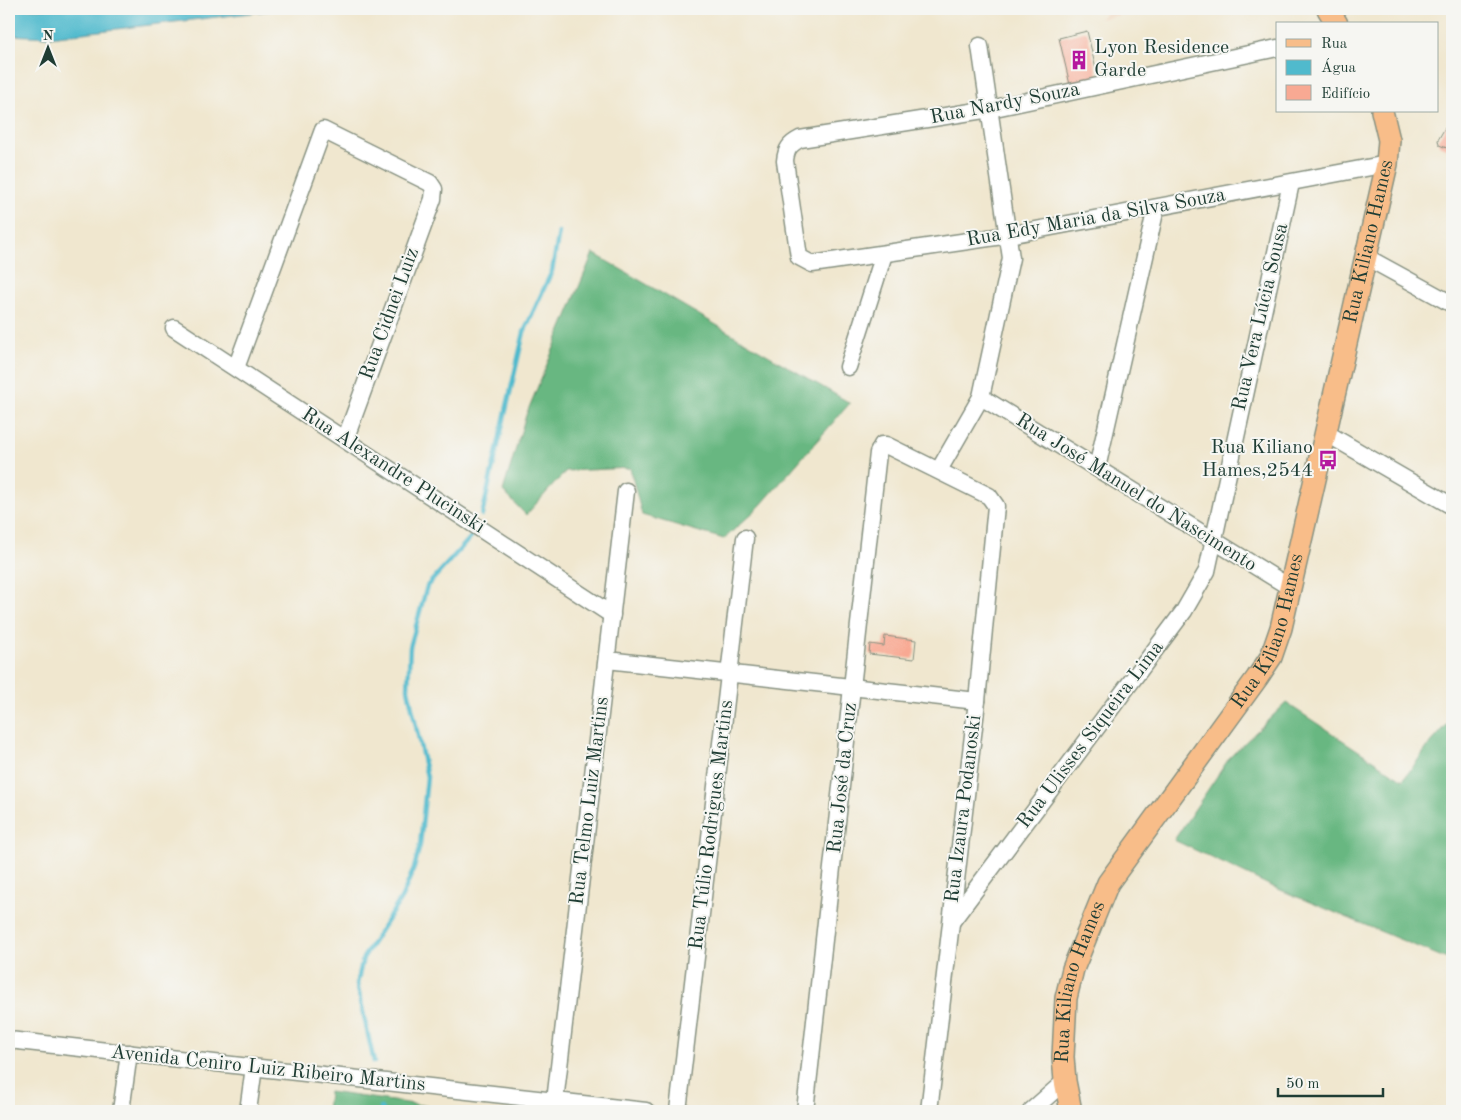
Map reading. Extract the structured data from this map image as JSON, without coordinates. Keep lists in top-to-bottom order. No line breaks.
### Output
{"streets":{"main road":["Rua Kiliano Hames"],"street":["Rua Nardy Souza","Rua Edy Maria da Silva Souza","Rua Cidnei Luiz","Rua Vera Lúcia Sousa","Rua Alexandre Plucinski","Rua José Manuel do Nascimento","Rua Ulisses Siqueira Lima","Rua José da Cruz","Rua Telmo Luiz Martins","Rua Izaura Podanoski","Rua Túlio Rodrigues Martins","Avenida Ceniro Luiz Ribeiro Martins"]},"crossings":[["Rua Nardy Souza","Rua Edy Maria da Silva Souza"],["Rua Edy Maria da Silva Souza","Rua Kiliano Hames"],["Rua Edy Maria da Silva Souza","Rua Vera Lúcia Sousa"],["Rua Kiliano Hames","Rua José Manuel do Nascimento"],["Rua Cidnei Luiz","Rua Alexandre Plucinski"],["Rua Vera Lúcia Sousa","Rua José Manuel do Nascimento"],["Rua Vera Lúcia Sousa","Rua Ulisses Siqueira Lima"],["Rua Alexandre Plucinski","Rua Telmo Luiz Martins"],["Rua José Manuel do Nascimento","Rua Ulisses Siqueira Lima"],["Rua Ulisses Siqueira Lima","Rua Izaura Podanoski"],["Rua José da Cruz","Rua Izaura Podanoski"],["Rua Telmo Luiz Martins","Avenida Ceniro Luiz Ribeiro Martins"]],"places":{"building":["Lyon Residence Garde"],"bus stop":["Rua Kiliano Hames,2544"]},"legend":["Rua","Água","Edifício"],"scale_bar":"50 m","north":"top"}
